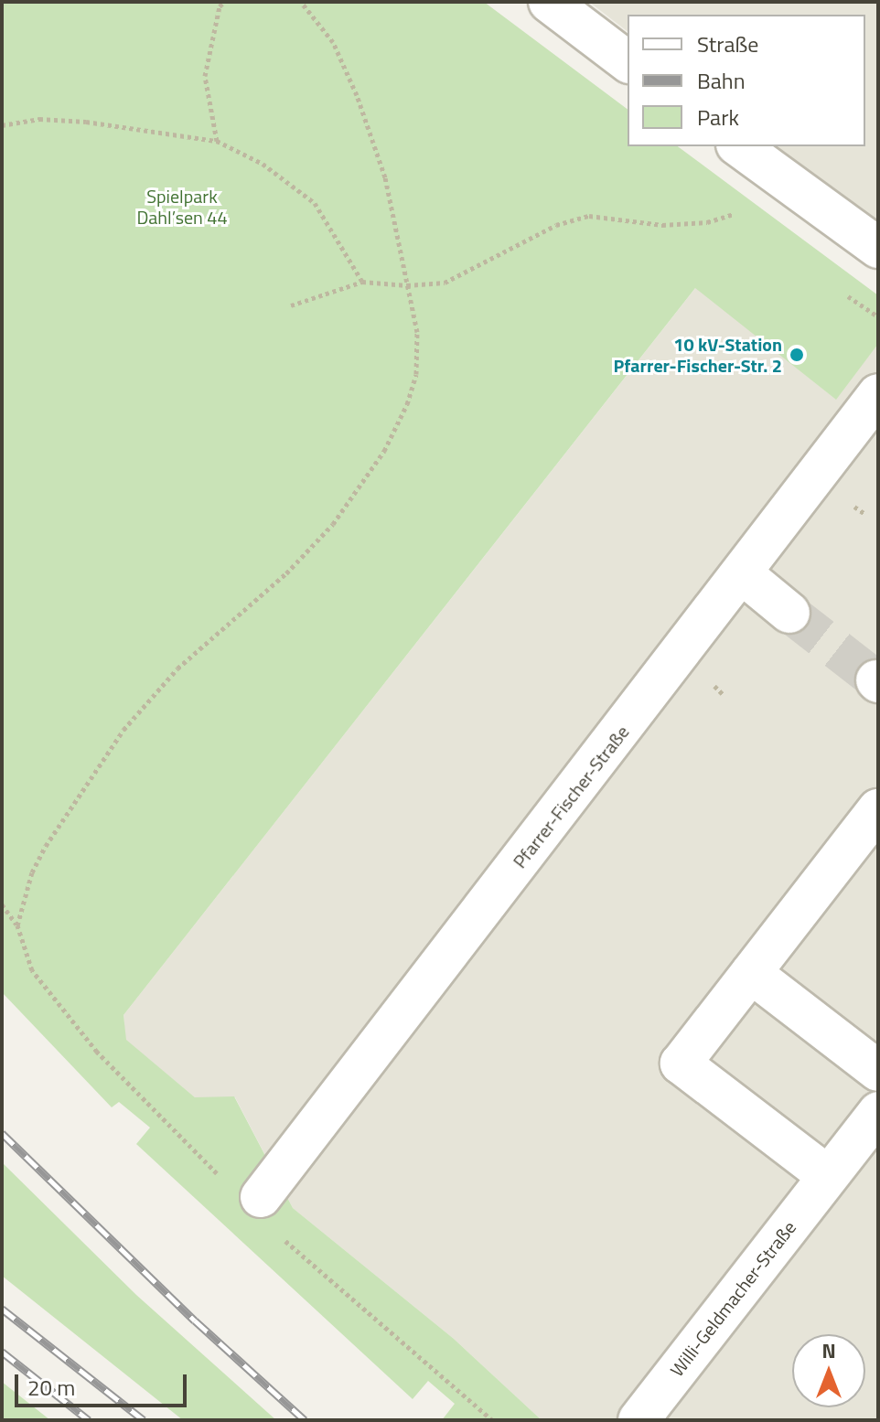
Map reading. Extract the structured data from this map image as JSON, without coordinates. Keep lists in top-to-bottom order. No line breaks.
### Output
{"streets":{"street":["Pfarrer-Fischer-Straße","Willi-Geldmacher-Straße"]},"parks":["Spielpark Dahl’sen 44"],"places":["10 kV-Station Pfarrer-Fischer-Str. 2"],"legend":["Straße","Bahn","Park"],"scale_bar":"20 m","north":"top"}
